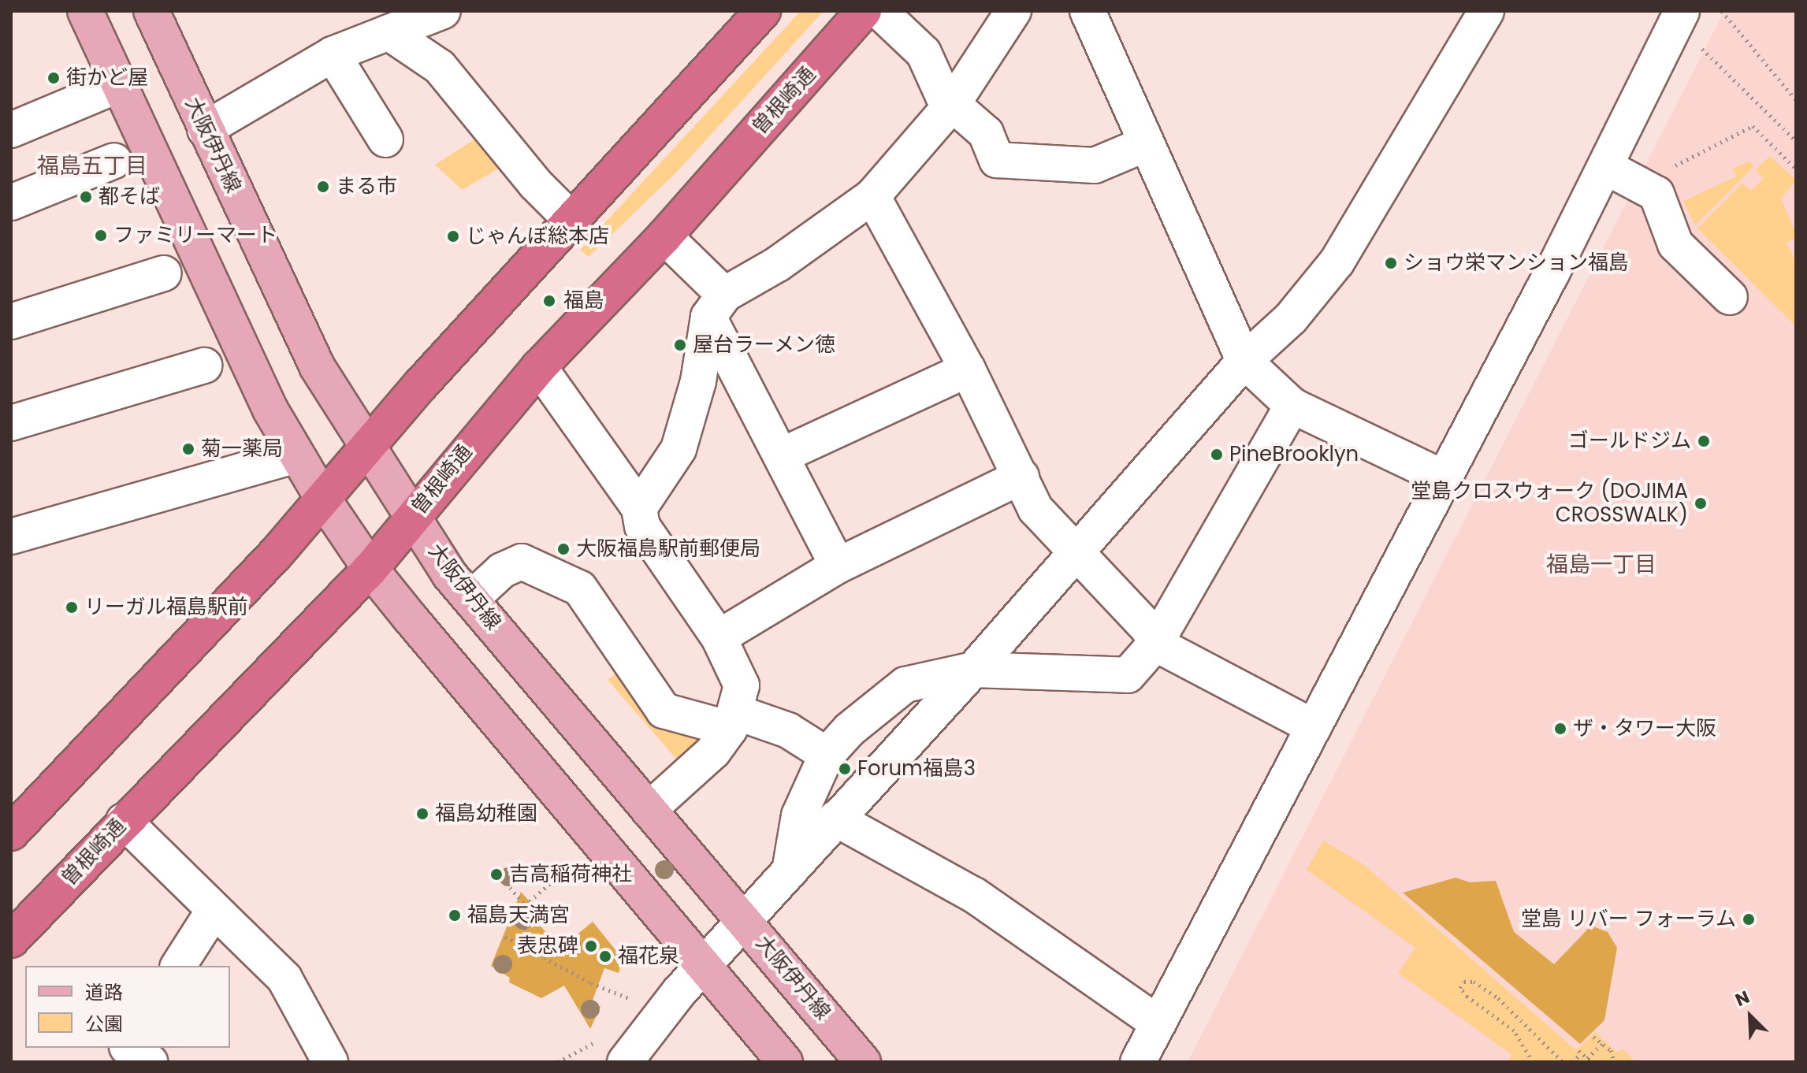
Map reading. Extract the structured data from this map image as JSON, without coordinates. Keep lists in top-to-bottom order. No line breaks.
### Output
{"streets":{"highway":["曽根崎通"],"main road":["大阪伊丹線"]},"crossings":[["曽根崎通","大阪伊丹線"]],"districts":["福島五丁目","福島一丁目"],"places":["街かど屋","まる市","都そば","ファミリーマート","じゃんぼ総本店","ショウ栄マンション福島","福島","屋台ラーメン徳","ゴールドジム","菊一薬局","PineBrooklyn","堂島クロスウォーク (DOJIMA CROSSWALK)","大阪福島駅前郵便局","リーガル福島駅前","ザ・タワー大阪","Forum福島3","福島幼稚園","吉高稲荷神社","福島天満宮","堂島 リバー フォーラム","表忠碑","福花泉"],"legend":["道路","公園"],"north":"top left"}
